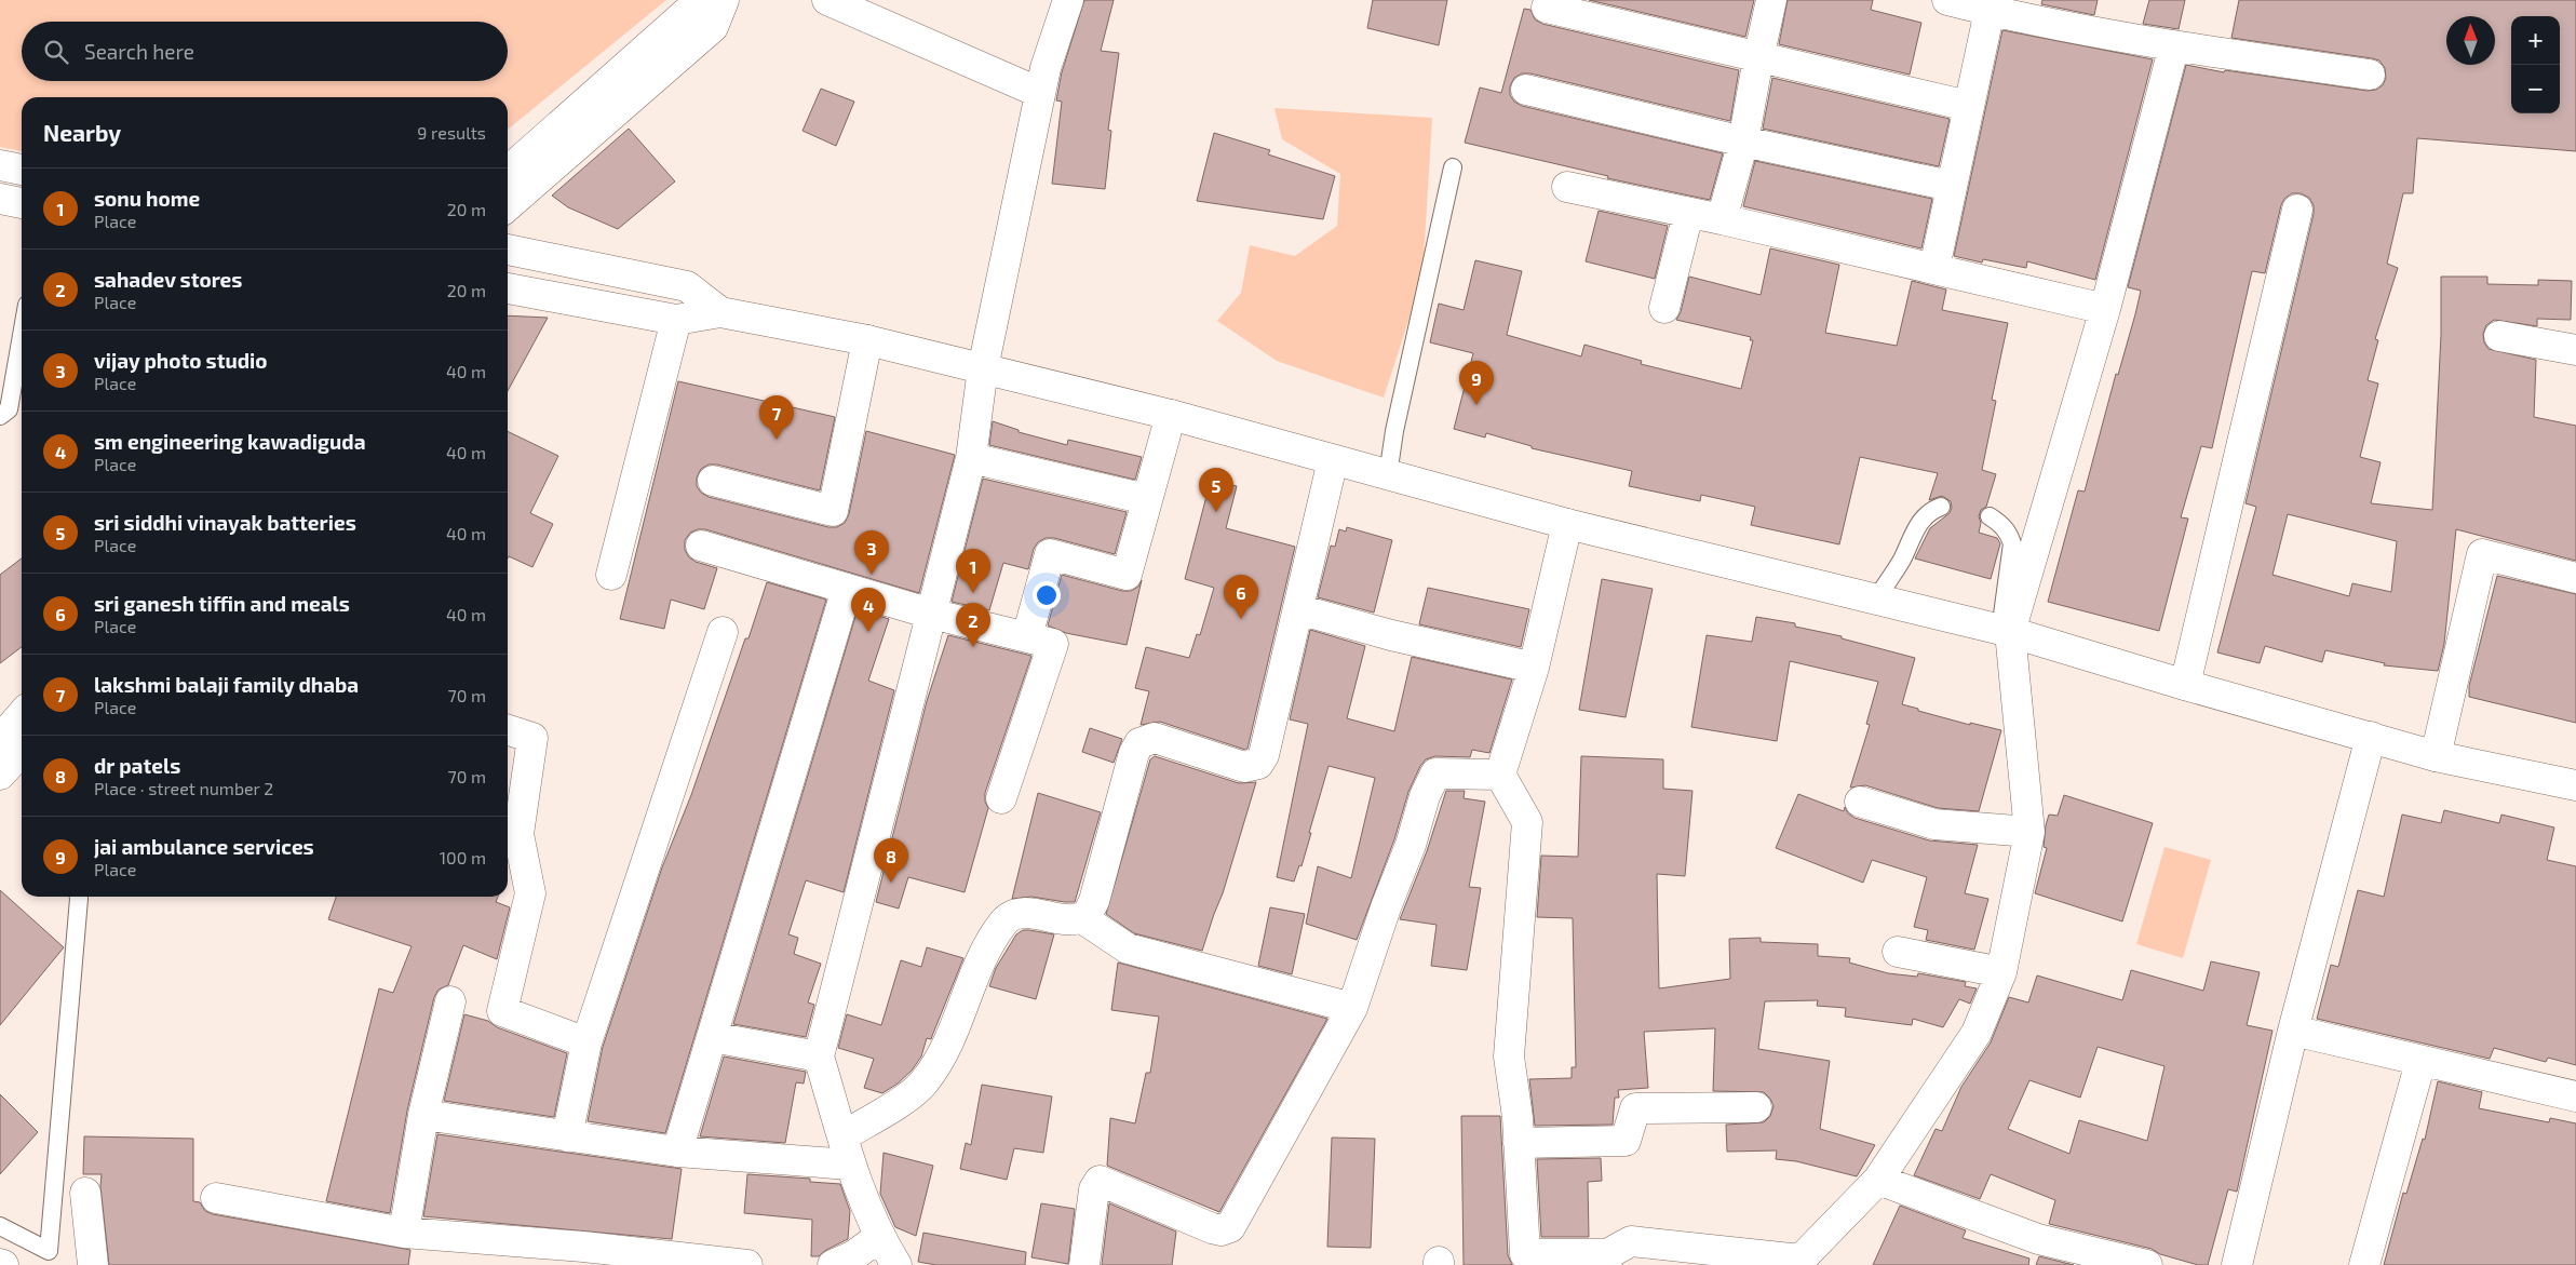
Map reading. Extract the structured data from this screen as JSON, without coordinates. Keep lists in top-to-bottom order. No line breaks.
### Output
{"north":"top","page":{"map_buttons":["+","−"],"search":"Search here","heading":["Nearby","9 results"],"list":[{"mark":"1","name":"sonu home","note":"Place","value":"20 m"},{"mark":"2","name":"sahadev stores","note":"Place","value":"20 m"},{"mark":"3","name":"vijay photo studio","note":"Place","value":"40 m"},{"mark":"4","name":"sm engineering kawadiguda","note":"Place","value":"40 m"},{"mark":"5","name":"sri siddhi vinayak batteries","note":"Place","value":"40 m"},{"mark":"6","name":"sri ganesh tiffin and meals","note":"Place","value":"40 m"},{"mark":"7","name":"lakshmi balaji family dhaba","note":"Place","value":"70 m"},{"mark":"8","name":"dr patels","note":"Place · street number 2","value":"70 m"},{"mark":"9","name":"jai ambulance services","note":"Place","value":"100 m"}],"pins":["9","7","5","3","1","6","4","2","8"]}}
